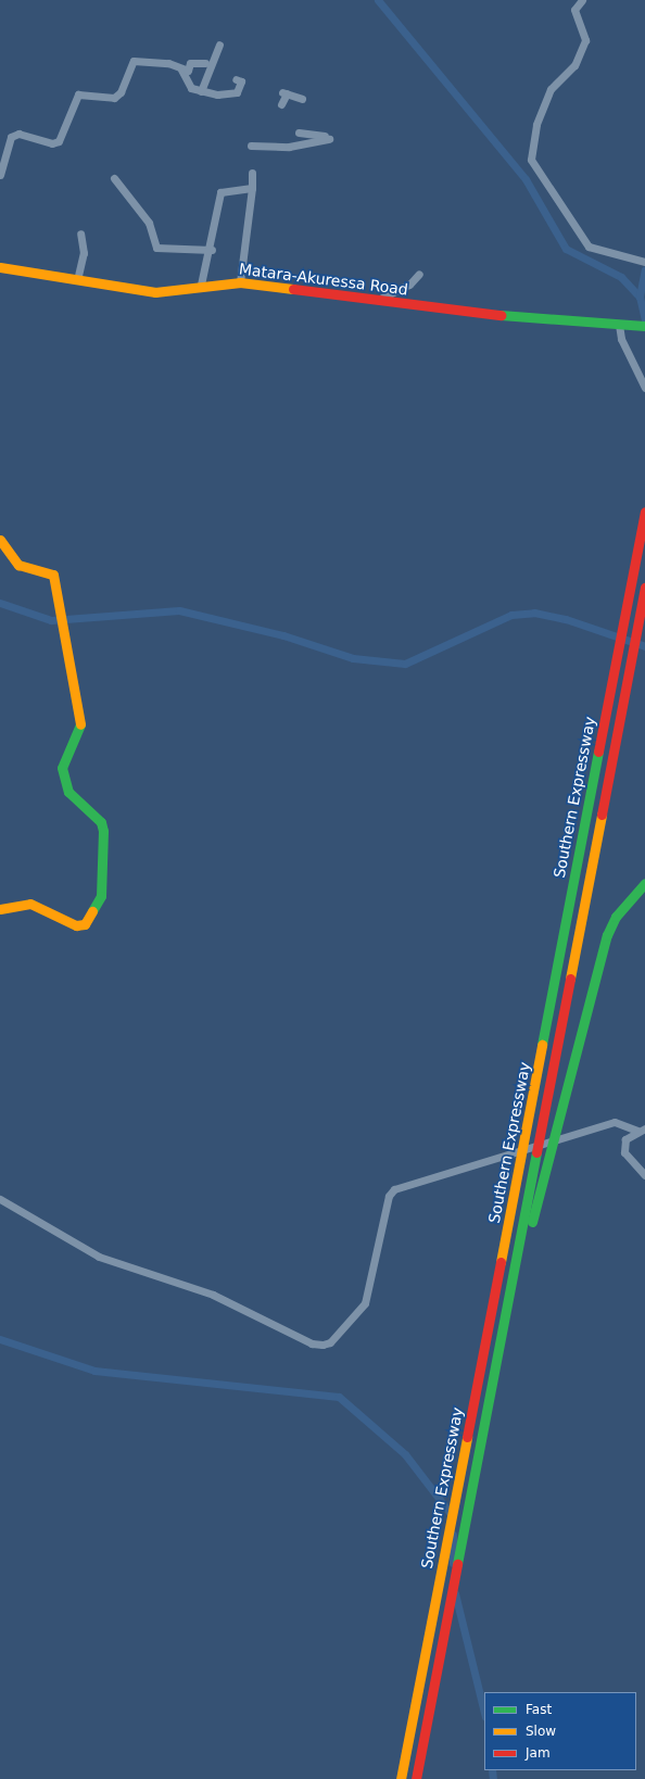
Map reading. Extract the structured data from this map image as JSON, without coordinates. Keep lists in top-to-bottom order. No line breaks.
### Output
{"streets":{"main road":["Matara-Akuressa Road","Southern Expressway"]},"legend":["Fast","Slow","Jam"]}
